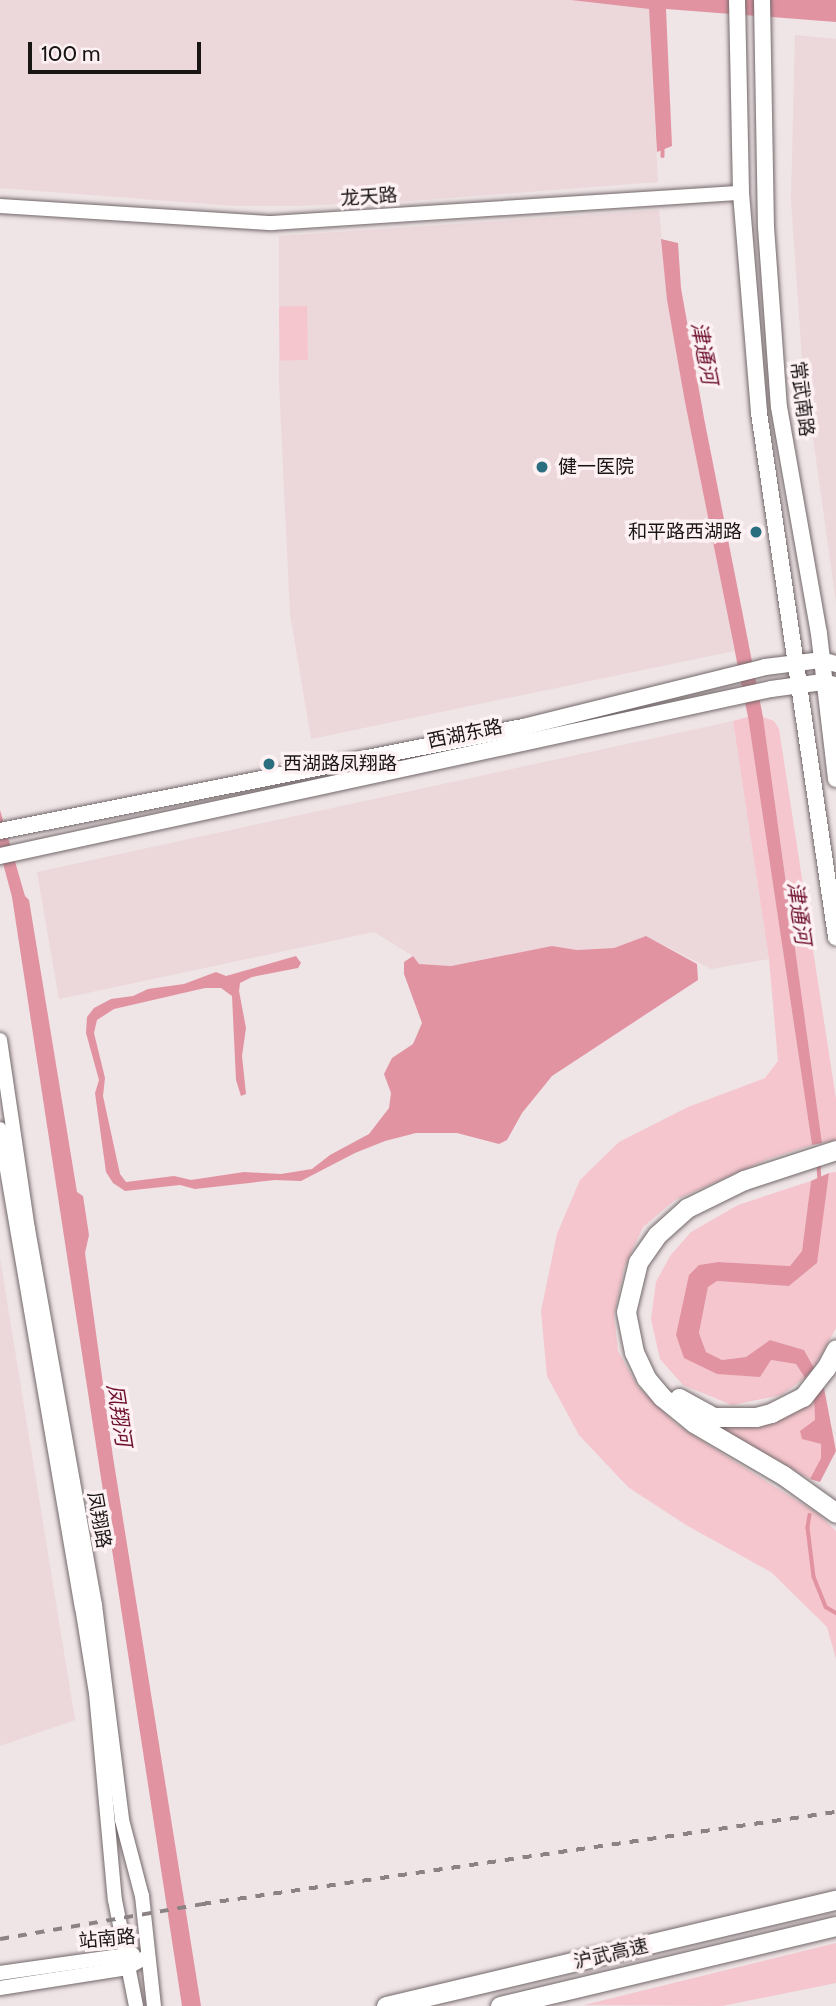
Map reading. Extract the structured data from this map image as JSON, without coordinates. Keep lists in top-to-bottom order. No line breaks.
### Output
{"streets":{"highway":["沪武高速"],"main road":["常武南路","西湖东路"],"street":["龙天路","凤翔路","站南路"]},"crossings":[["常武南路","西湖东路"],["凤翔路","站南路"]],"water":["津通河","凤翔河"],"places":["健一医院","和平路西湖路","西湖路凤翔路"],"scale_bar":"100 m"}
